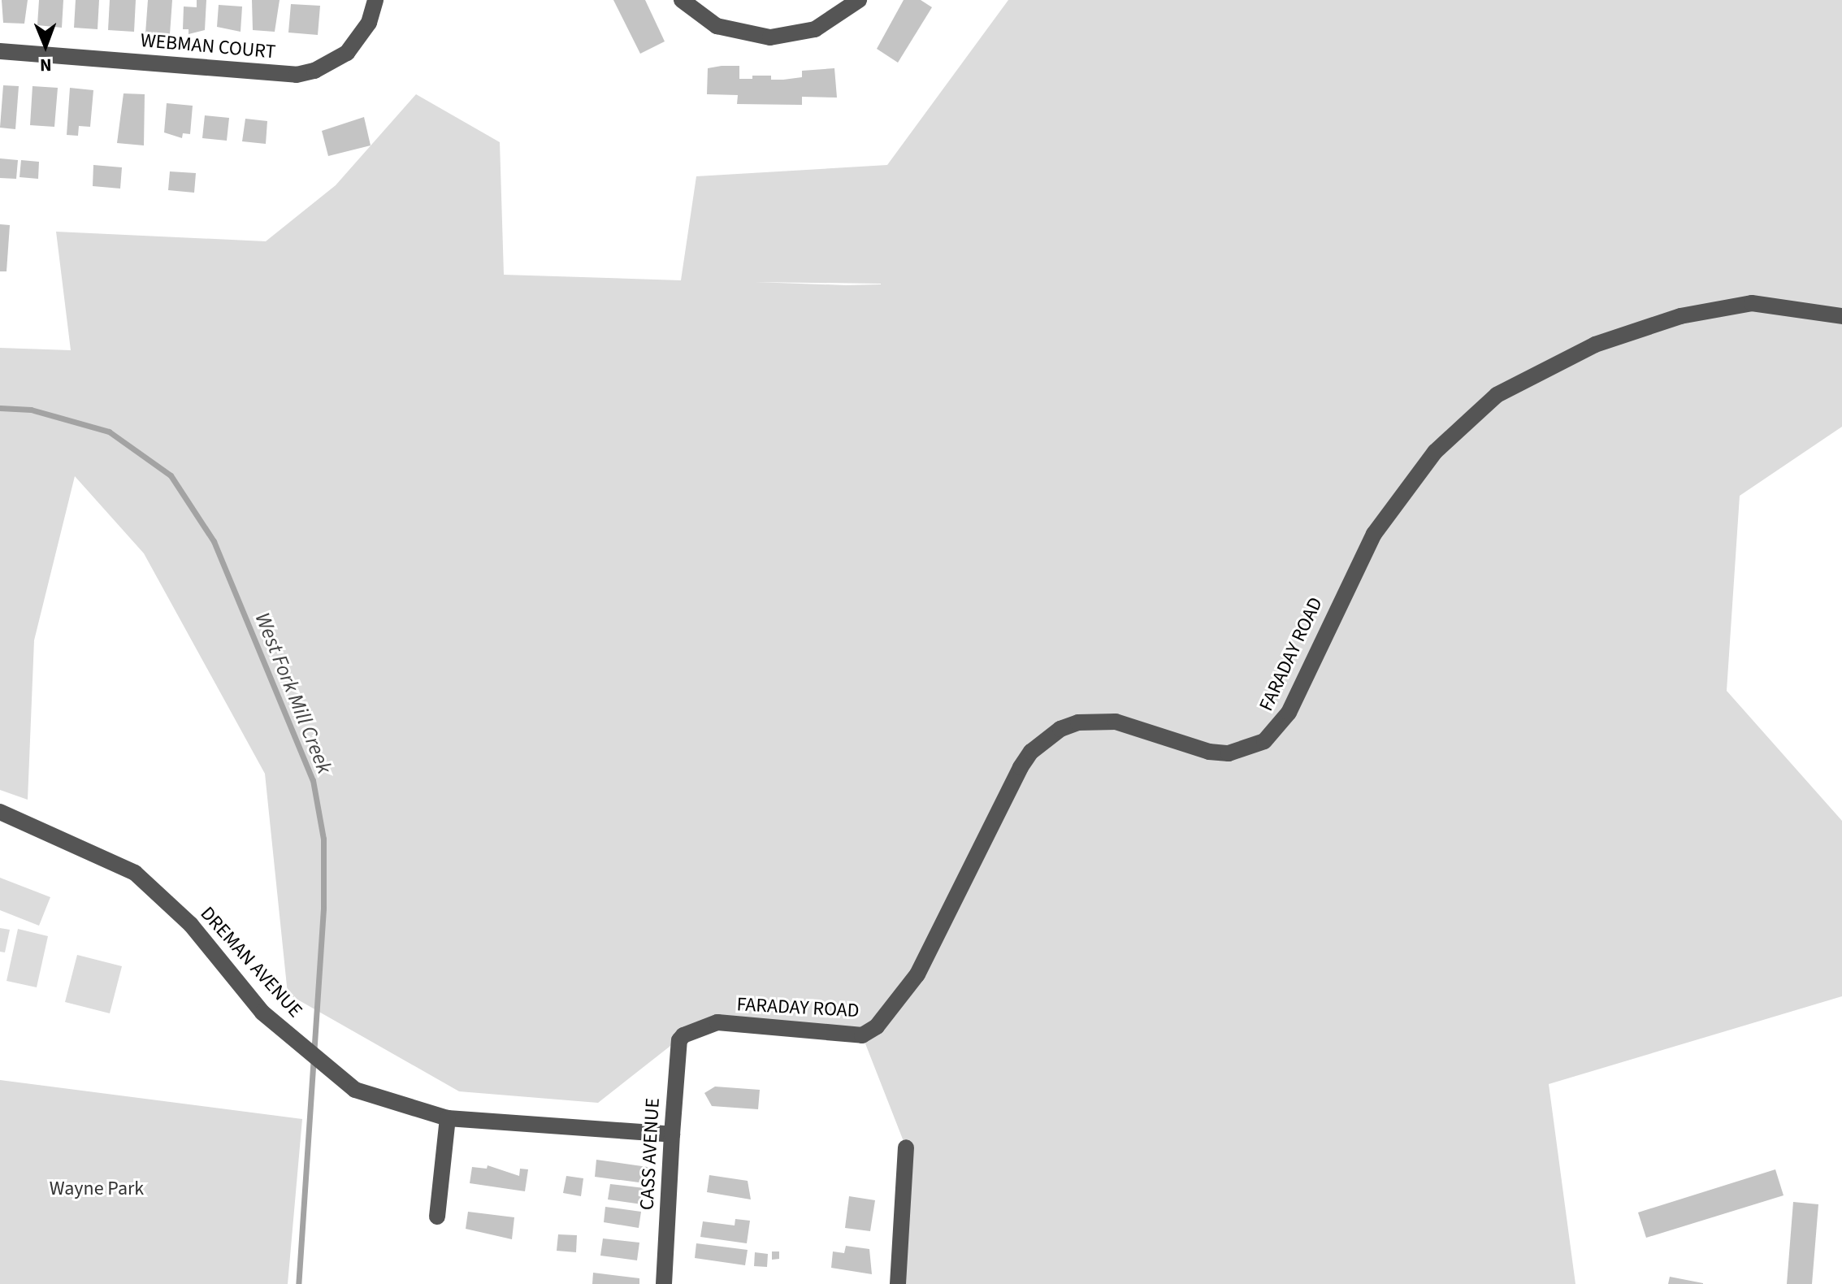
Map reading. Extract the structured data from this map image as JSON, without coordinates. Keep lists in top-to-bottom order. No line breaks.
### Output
{"streets":{"street":["WEBMAN COURT","FARADAY ROAD","DREMAN AVENUE","CASS AVENUE"]},"crossings":[["FARADAY ROAD","CASS AVENUE"],["DREMAN AVENUE","CASS AVENUE"]],"water":["West Fork Mill Creek"],"parks":["Wayne Park"],"north":"bottom"}
